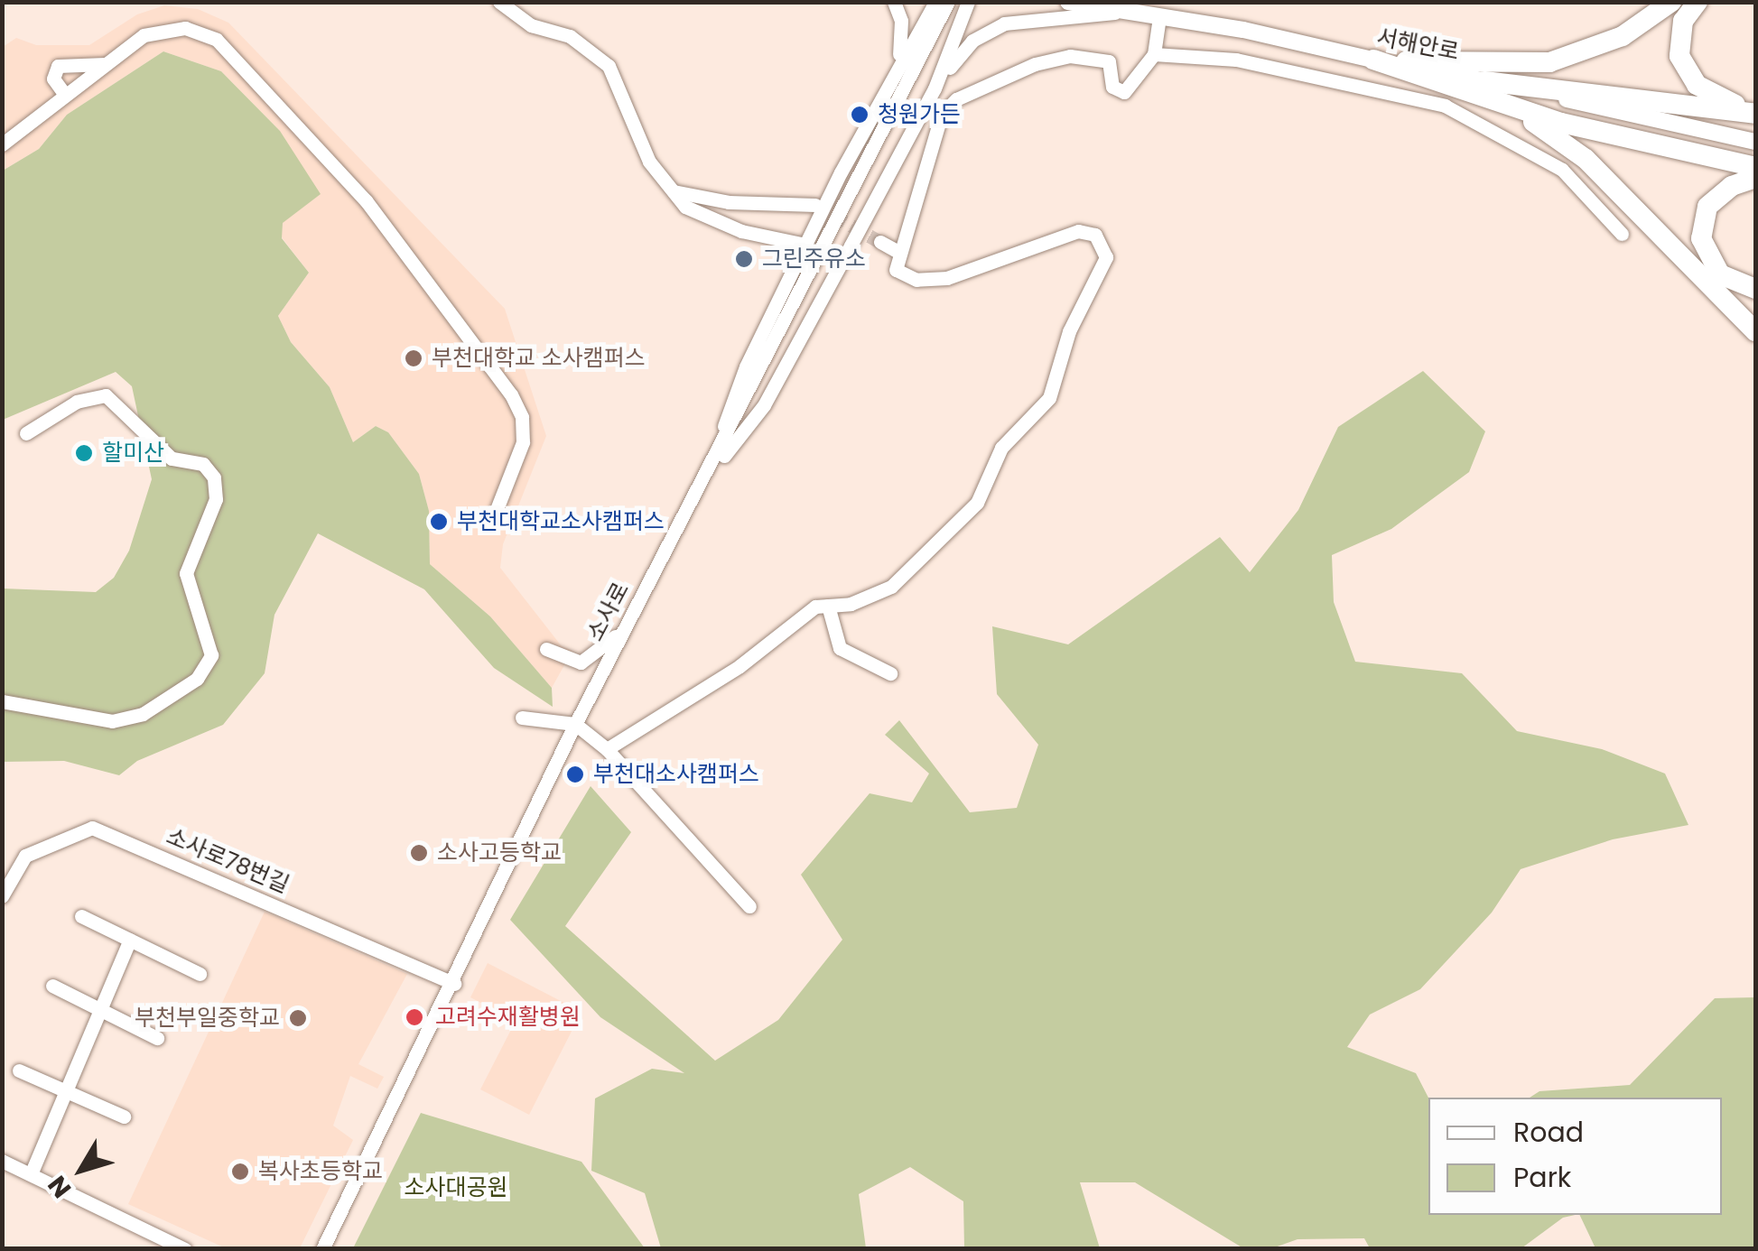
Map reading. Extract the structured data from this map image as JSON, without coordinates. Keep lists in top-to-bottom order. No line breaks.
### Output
{"streets":{"main road":["서해안로"],"street":["소사로","소사로78번길"]},"crossings":[["소사로","소사로78번길"]],"parks":["소사대공원"],"places":["청원가든","그린주유소","부천대학교 소사캠퍼스","할미산","부천대학교소사캠퍼스","부천대소사캠퍼스","소사고등학교","고려수재활병원","부천부일중학교","복사초등학교"],"legend":["Road","Park"],"north":"bottom left"}
